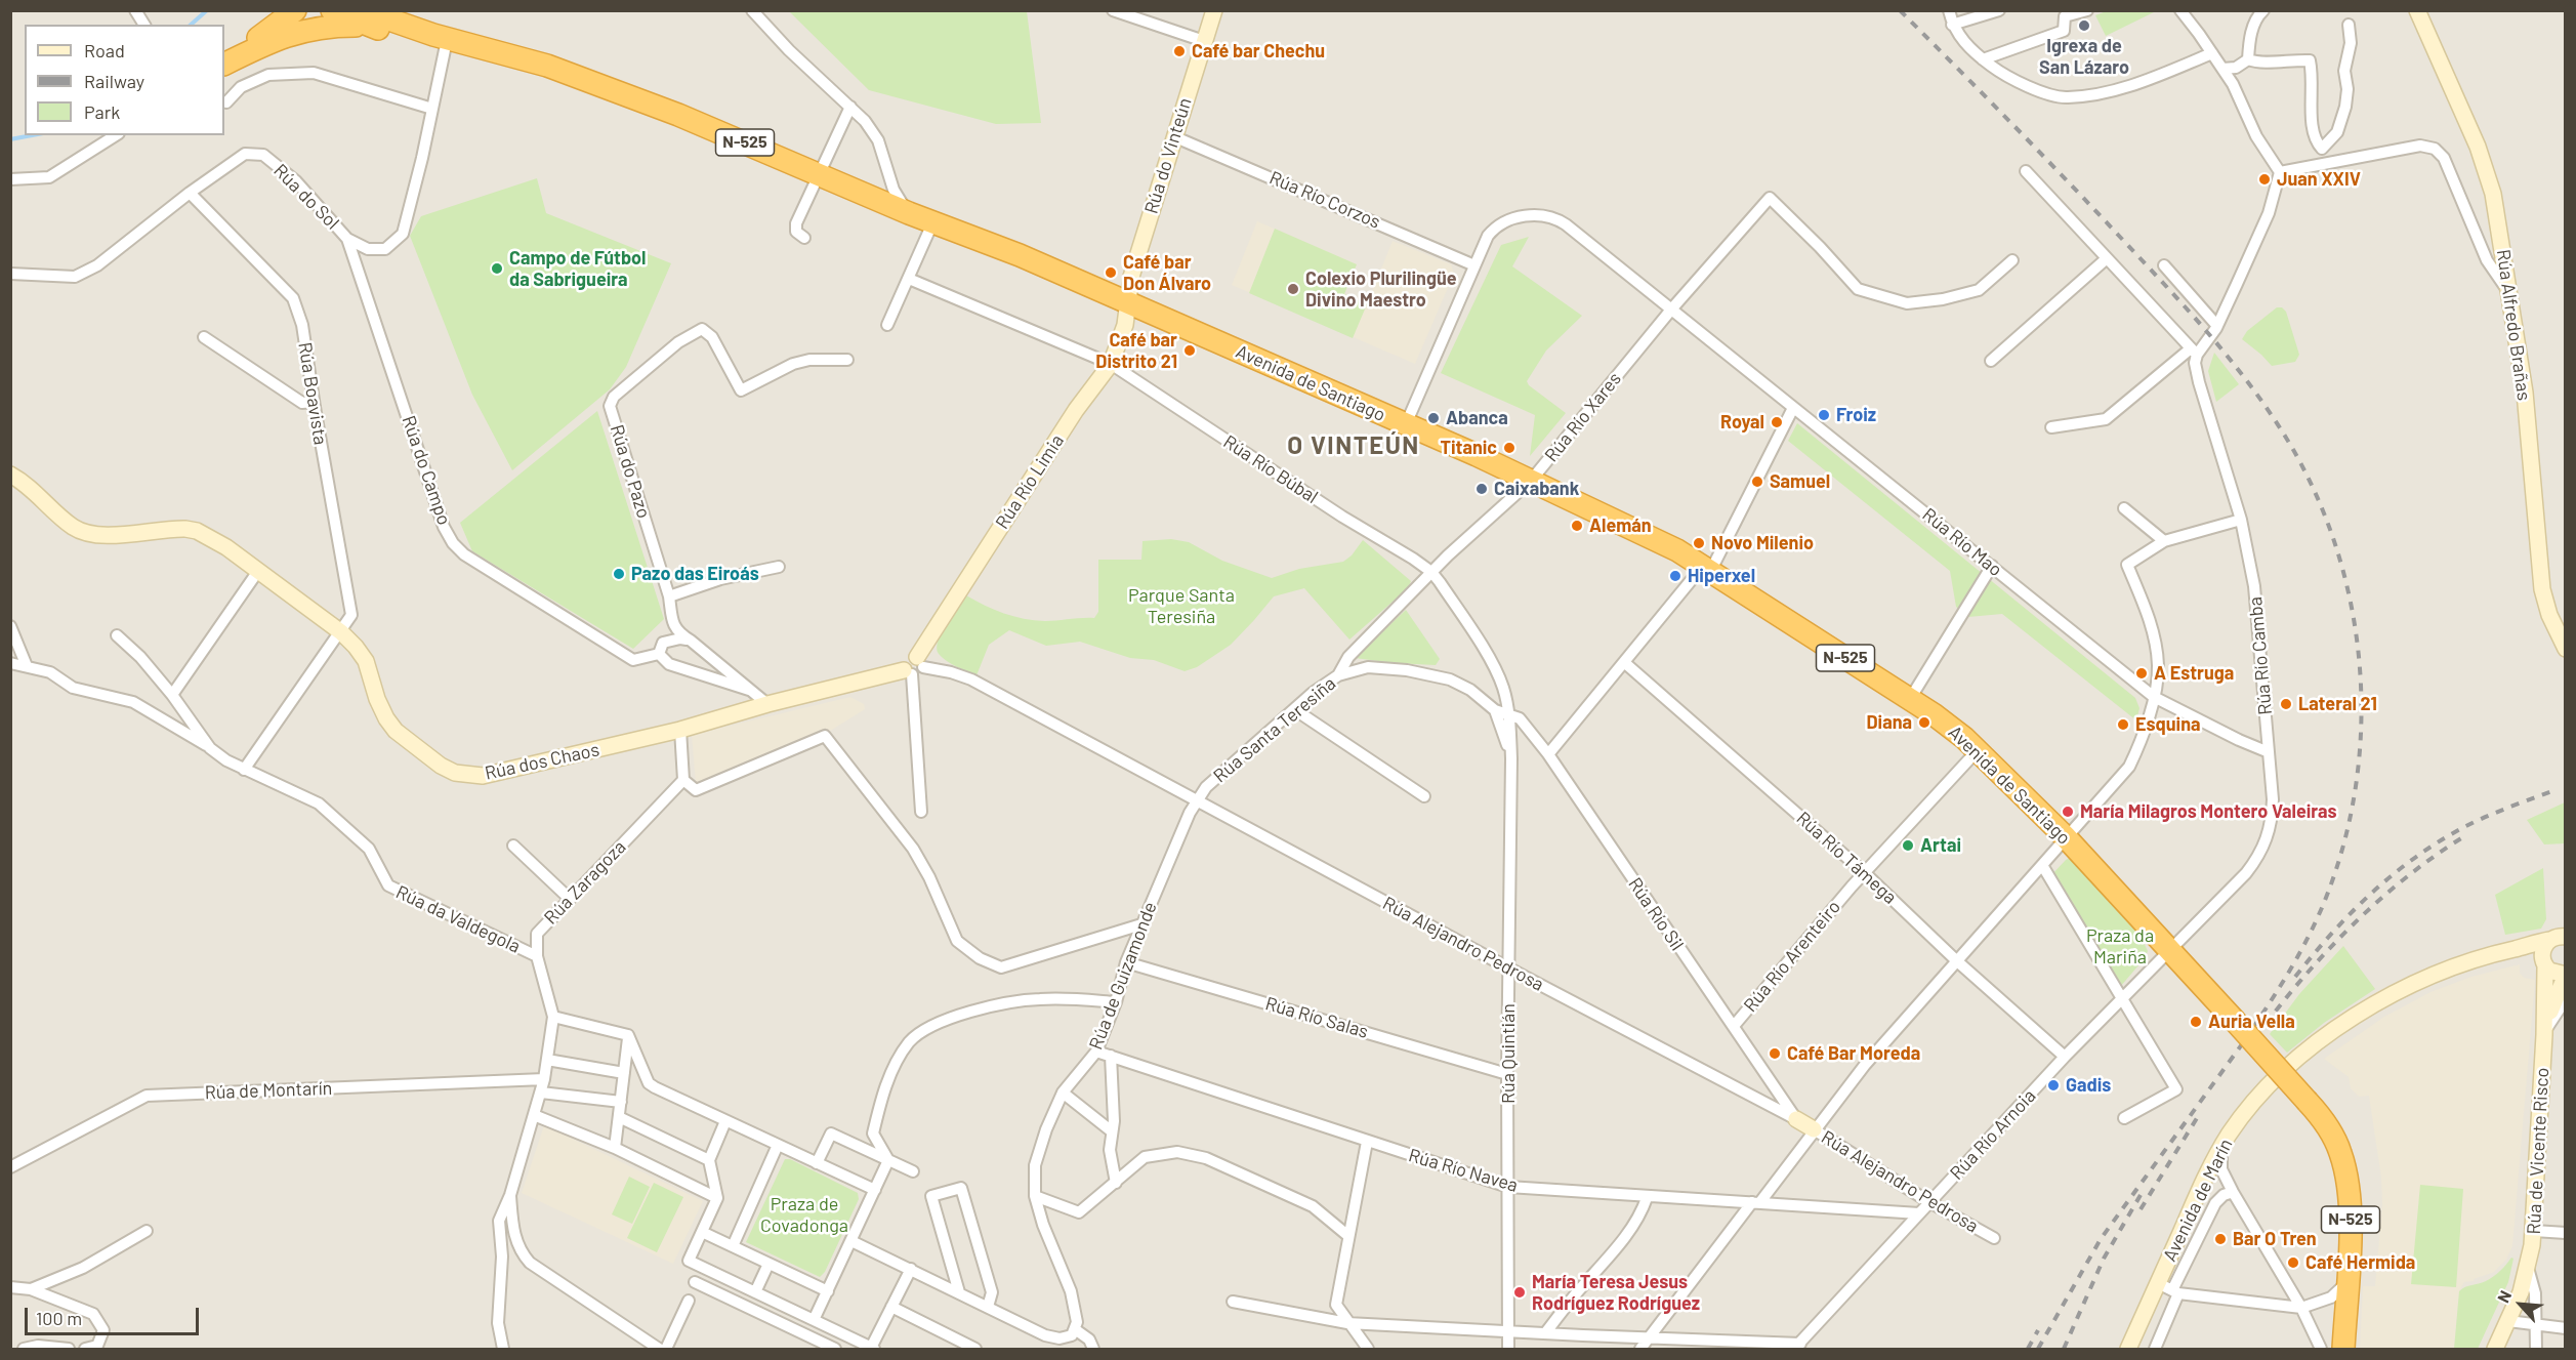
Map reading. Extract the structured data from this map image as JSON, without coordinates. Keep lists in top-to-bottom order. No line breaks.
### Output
{"streets":{"highway":["N-525","Avenida de Santiago"],"street":["Rúa do Vinteún","Rúa do Sol","Rúa Río Corzos","Rúa Alfredo Brañas","Rúa Boavista","Rúa Río Xares","Rúa Río Búbal","Rúa do Campo","Rúa do Pazo","Rúa Río Limia","Rúa Río Mao","Rúa Río Camba","Rúa Santa Teresiña","Rúa dos Chaos","Rúa Río Támega","Rúa Zaragoza","Rúa Río Sil","Rúa da Valdegola","Rúa Alejandro Pedrosa","Rúa Río Arenteiro","Rúa de Guizamonde","Rúa Río Salas","Rúa Quintián","Rúa de Montarín","Rúa Río Arnoia","Rúa de Vicente Risco","Rúa Río Navea","Avenida de Marín"]},"crossings":[["N-525","Rúa do Sol"],["N-525","Avenida de Santiago"],["Rúa do Vinteún","Rúa Río Corzos"],["Rúa do Vinteún","Avenida de Santiago"],["Rúa do Vinteún","Rúa Río Limia"],["Rúa do Sol","Rúa Boavista"],["Rúa do Sol","Rúa do Campo"],["Rúa Río Corzos","Rúa Río Mao"],["Avenida de Santiago","Rúa Río Xares"],["Avenida de Santiago","Rúa Río Limia"],["Avenida de Santiago","Rúa Río Mao"],["Avenida de Santiago","Rúa Río Camba"],["Avenida de Santiago","Rúa Río Arenteiro"],["Avenida de Santiago","Rúa Río Arnoia"],["Rúa Boavista","Rúa dos Chaos"],["Rúa Boavista","Rúa da Valdegola"],["Rúa Río Xares","Rúa Río Búbal"],["Rúa Río Xares","Rúa Río Mao"],["Rúa Río Xares","Rúa Santa Teresiña"],["Rúa Río Búbal","Rúa Río Limia"],["Rúa do Campo","Rúa do Pazo"],["Rúa do Pazo","Rúa dos Chaos"],["Rúa Río Limia","Rúa Alejandro Pedrosa"],["Rúa Río Mao","Rúa Río Camba"],["Rúa Río Camba","Rúa Río Arnoia"],["Rúa Santa Teresiña","Rúa Río Sil"],["Rúa Santa Teresiña","Rúa Alejandro Pedrosa"],["Rúa Santa Teresiña","Rúa de Guizamonde"],["Rúa Santa Teresiña","Rúa Quintián"],["Rúa Río Támega","Rúa Río Arenteiro"],["Rúa Río Támega","Rúa Río Arnoia"],["Rúa Zaragoza","Rúa da Valdegola"],["Rúa Zaragoza","Rúa de Montarín"],["Rúa Río Sil","Rúa Alejandro Pedrosa"],["Rúa Río Sil","Rúa Río Arenteiro"],["Rúa Río Sil","Rúa Quintián"],["Rúa Alejandro Pedrosa","Rúa de Guizamonde"],["Rúa Alejandro Pedrosa","Rúa Quintián"],["Rúa Alejandro Pedrosa","Rúa Río Arnoia"],["Rúa de Guizamonde","Rúa Río Salas"],["Rúa de Guizamonde","Rúa Río Navea"],["Rúa Río Salas","Rúa Quintián"],["Rúa Quintián","Rúa Río Navea"],["Rúa Río Arnoia","Rúa Río Navea"],["Rúa de Vicente Risco","Avenida de Marín"]],"districts":["O VINTEÚN"],"parks":["Parque Santa Teresiña","Praza da Mariña","Praza de Covadonga"],"places":["Igrexa de San Lázaro","Café bar Chechu","Juan XXIV","Campo de Fútbol da Sabrigueira","Café bar Don Álvaro","Colexio Plurilingüe Divino Maestro","Café bar Distrito 21","Froiz","Abanca","Royal","Titanic","Samuel","Caixabank","Alemán","Novo Milenio","Pazo das Eiroás","Hiperxel","A Estruga","Lateral 21","Diana","Esquina","María Milagros Montero Valeiras","Artai","Auria Vella","Café Bar Moreda","Gadis","Bar O Tren","Café Hermida","María Teresa Jesus Rodríguez Rodríguez"],"legend":["Road","Railway","Park"],"scale_bar":"100 m","north":"top left"}
